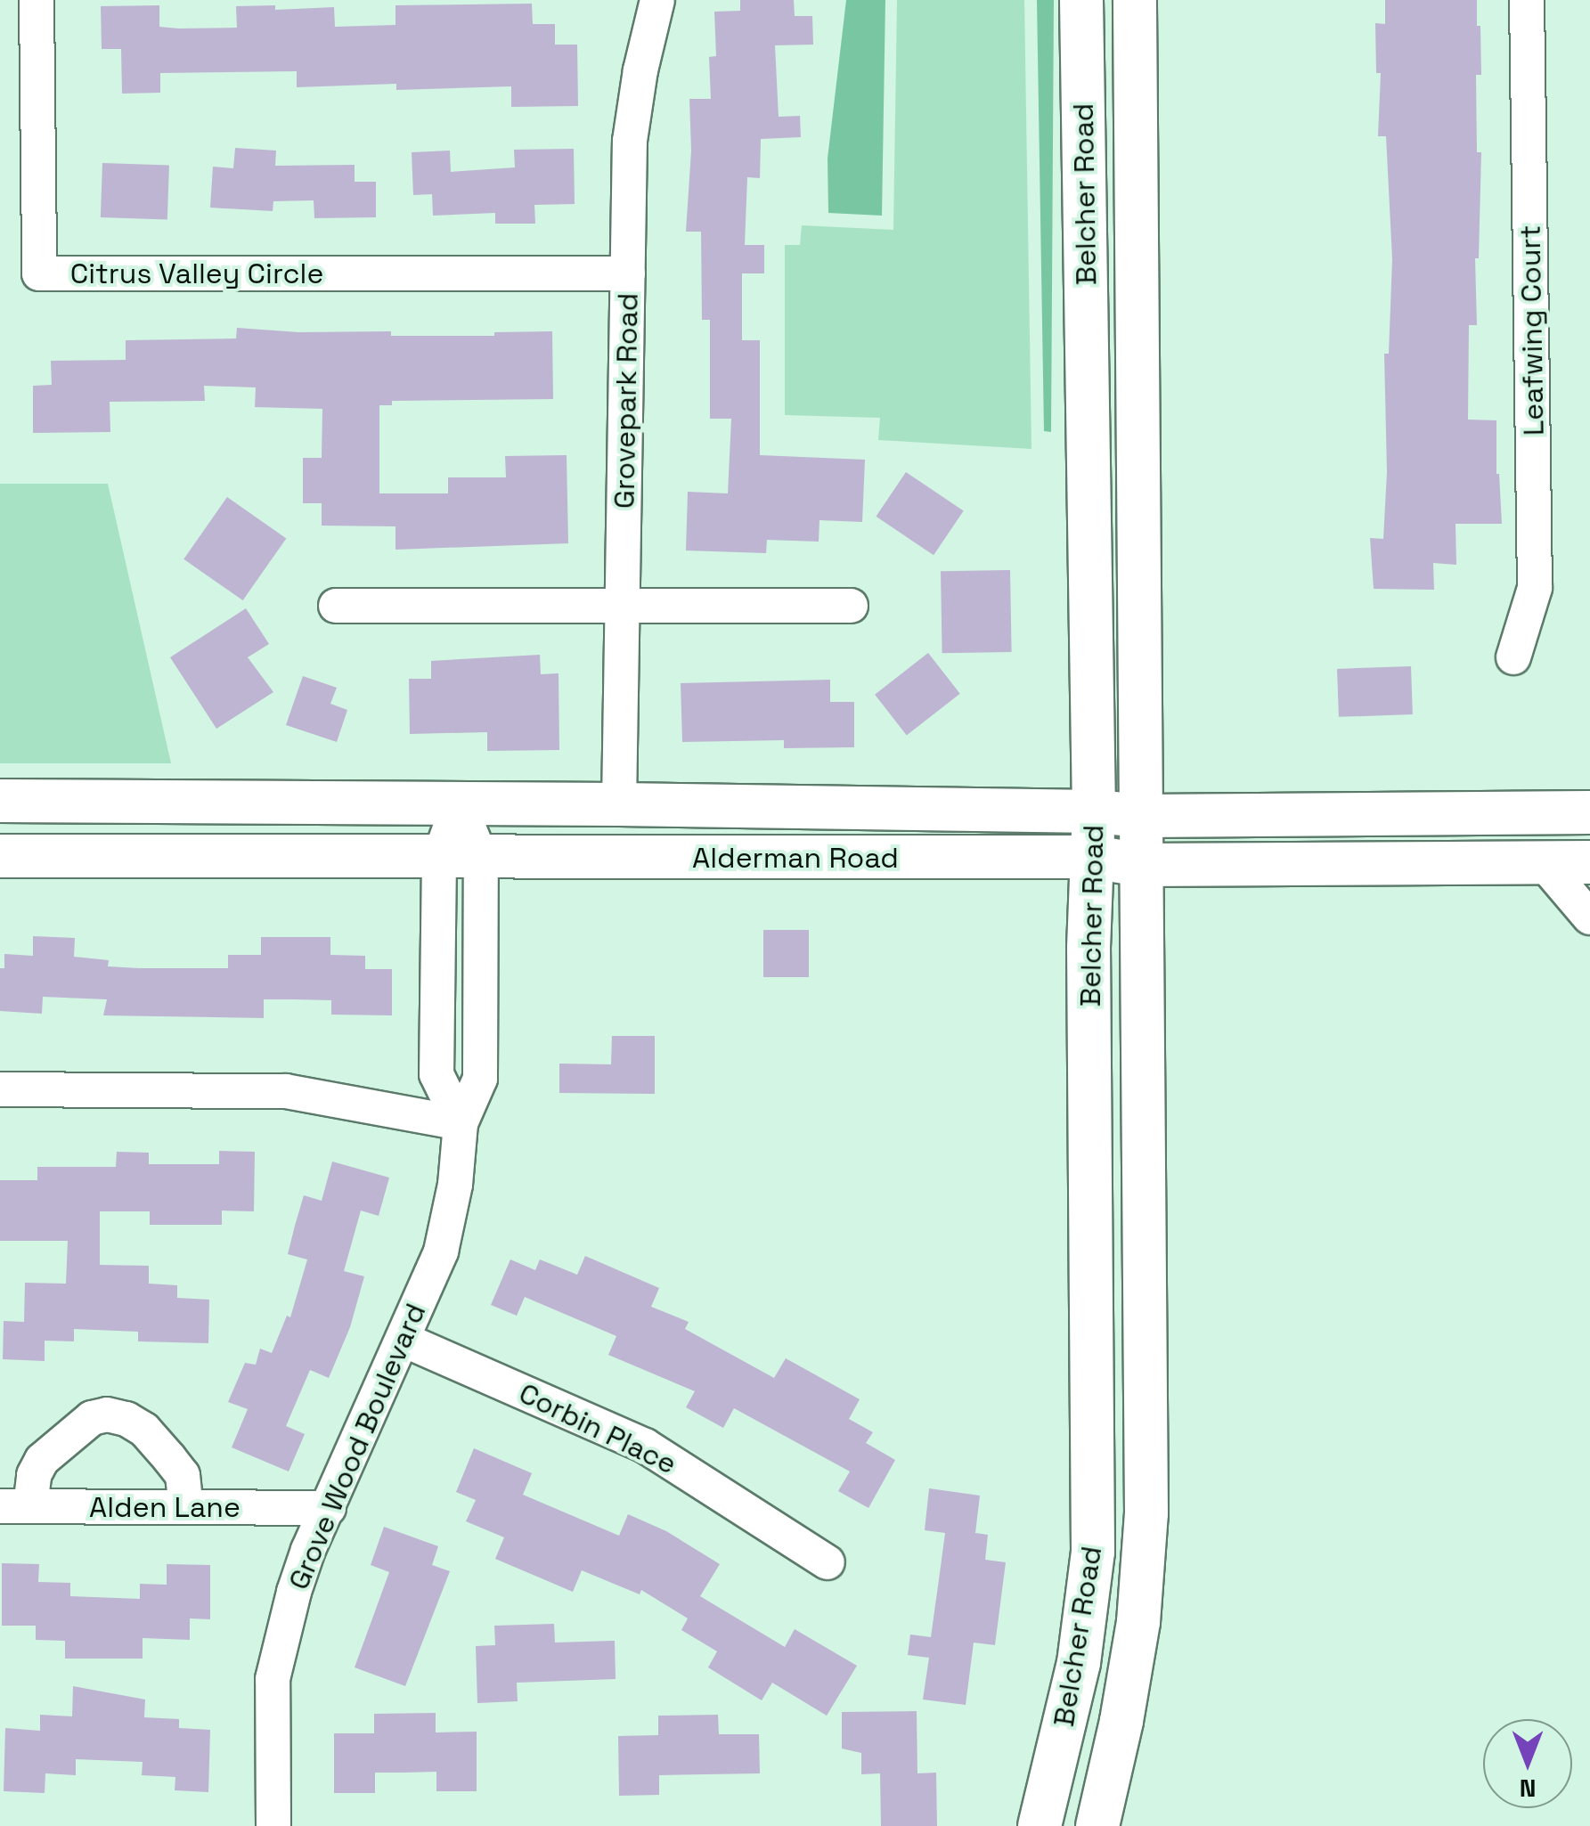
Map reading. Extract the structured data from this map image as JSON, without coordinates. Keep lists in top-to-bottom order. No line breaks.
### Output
{"streets":{"main road":["Belcher Road","Alderman Road"],"street":["Citrus Valley Circle","Leafwing Court","Grovepark Road","Corbin Place","Grove Wood Boulevard","Alden Lane"]},"crossings":[["Belcher Road","Alderman Road"],["Citrus Valley Circle","Grovepark Road"],["Grovepark Road","Alderman Road"],["Alderman Road","Grove Wood Boulevard"],["Corbin Place","Grove Wood Boulevard"],["Grove Wood Boulevard","Alden Lane"]],"north":"bottom"}
